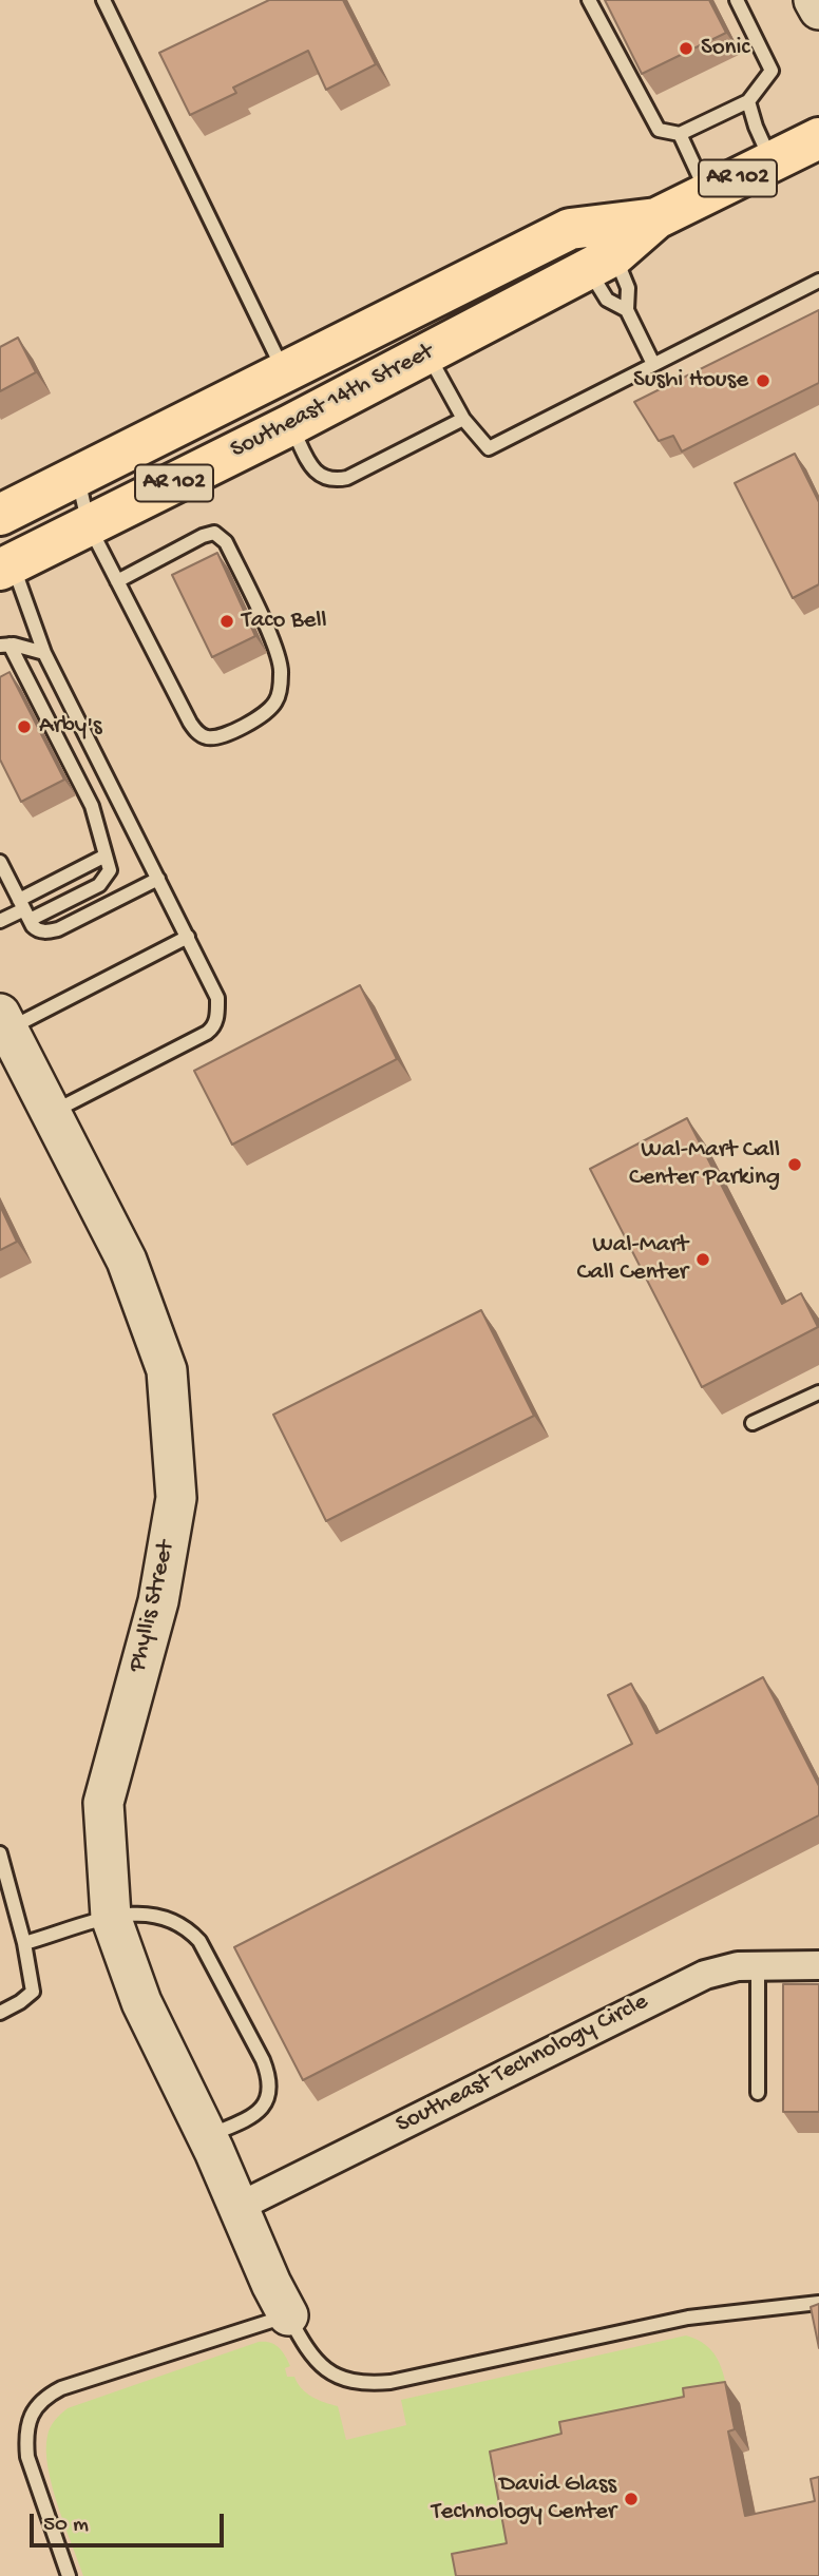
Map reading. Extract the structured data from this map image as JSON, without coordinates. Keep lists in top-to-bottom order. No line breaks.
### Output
{"streets":{"main road":["AR 102","Southeast 14th Street"],"street":["Phyllis Street","Southeast Technology Circle"]},"crossings":[["Phyllis Street","Southeast Technology Circle"]],"places":["Sonic","Sushi House","Taco Bell","Arby's","Wal-Mart Call Center Parking","Wal-Mart Call Center","David Glass Technology Center"],"scale_bar":"50 m"}
